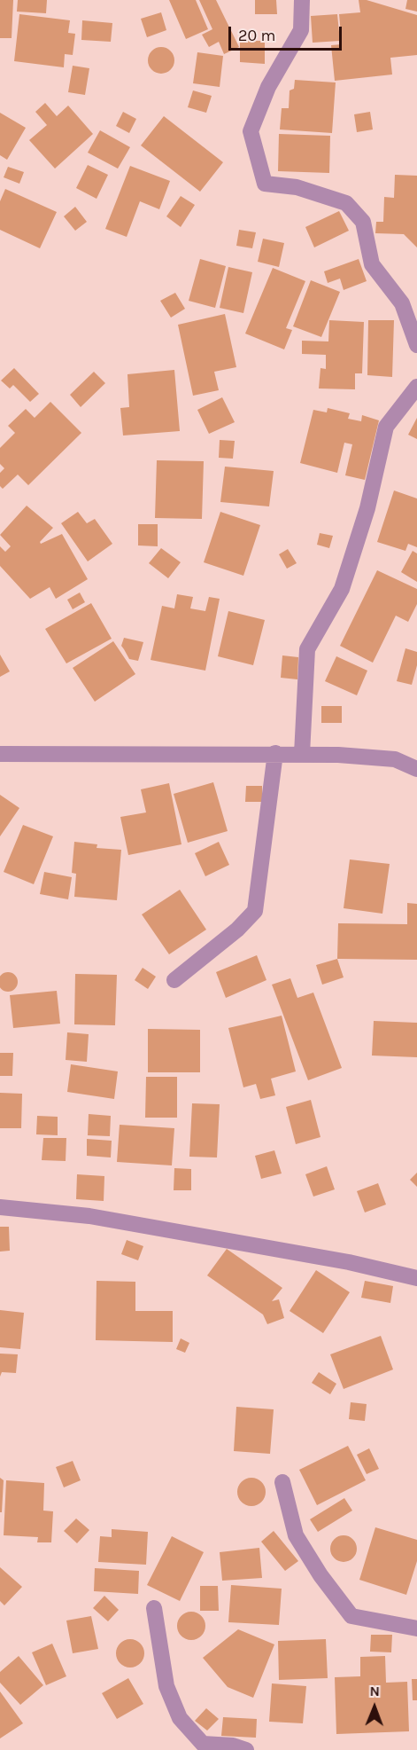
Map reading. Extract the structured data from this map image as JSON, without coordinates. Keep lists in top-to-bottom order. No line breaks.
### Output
{"scale_bar":"20 m","north":"top"}
